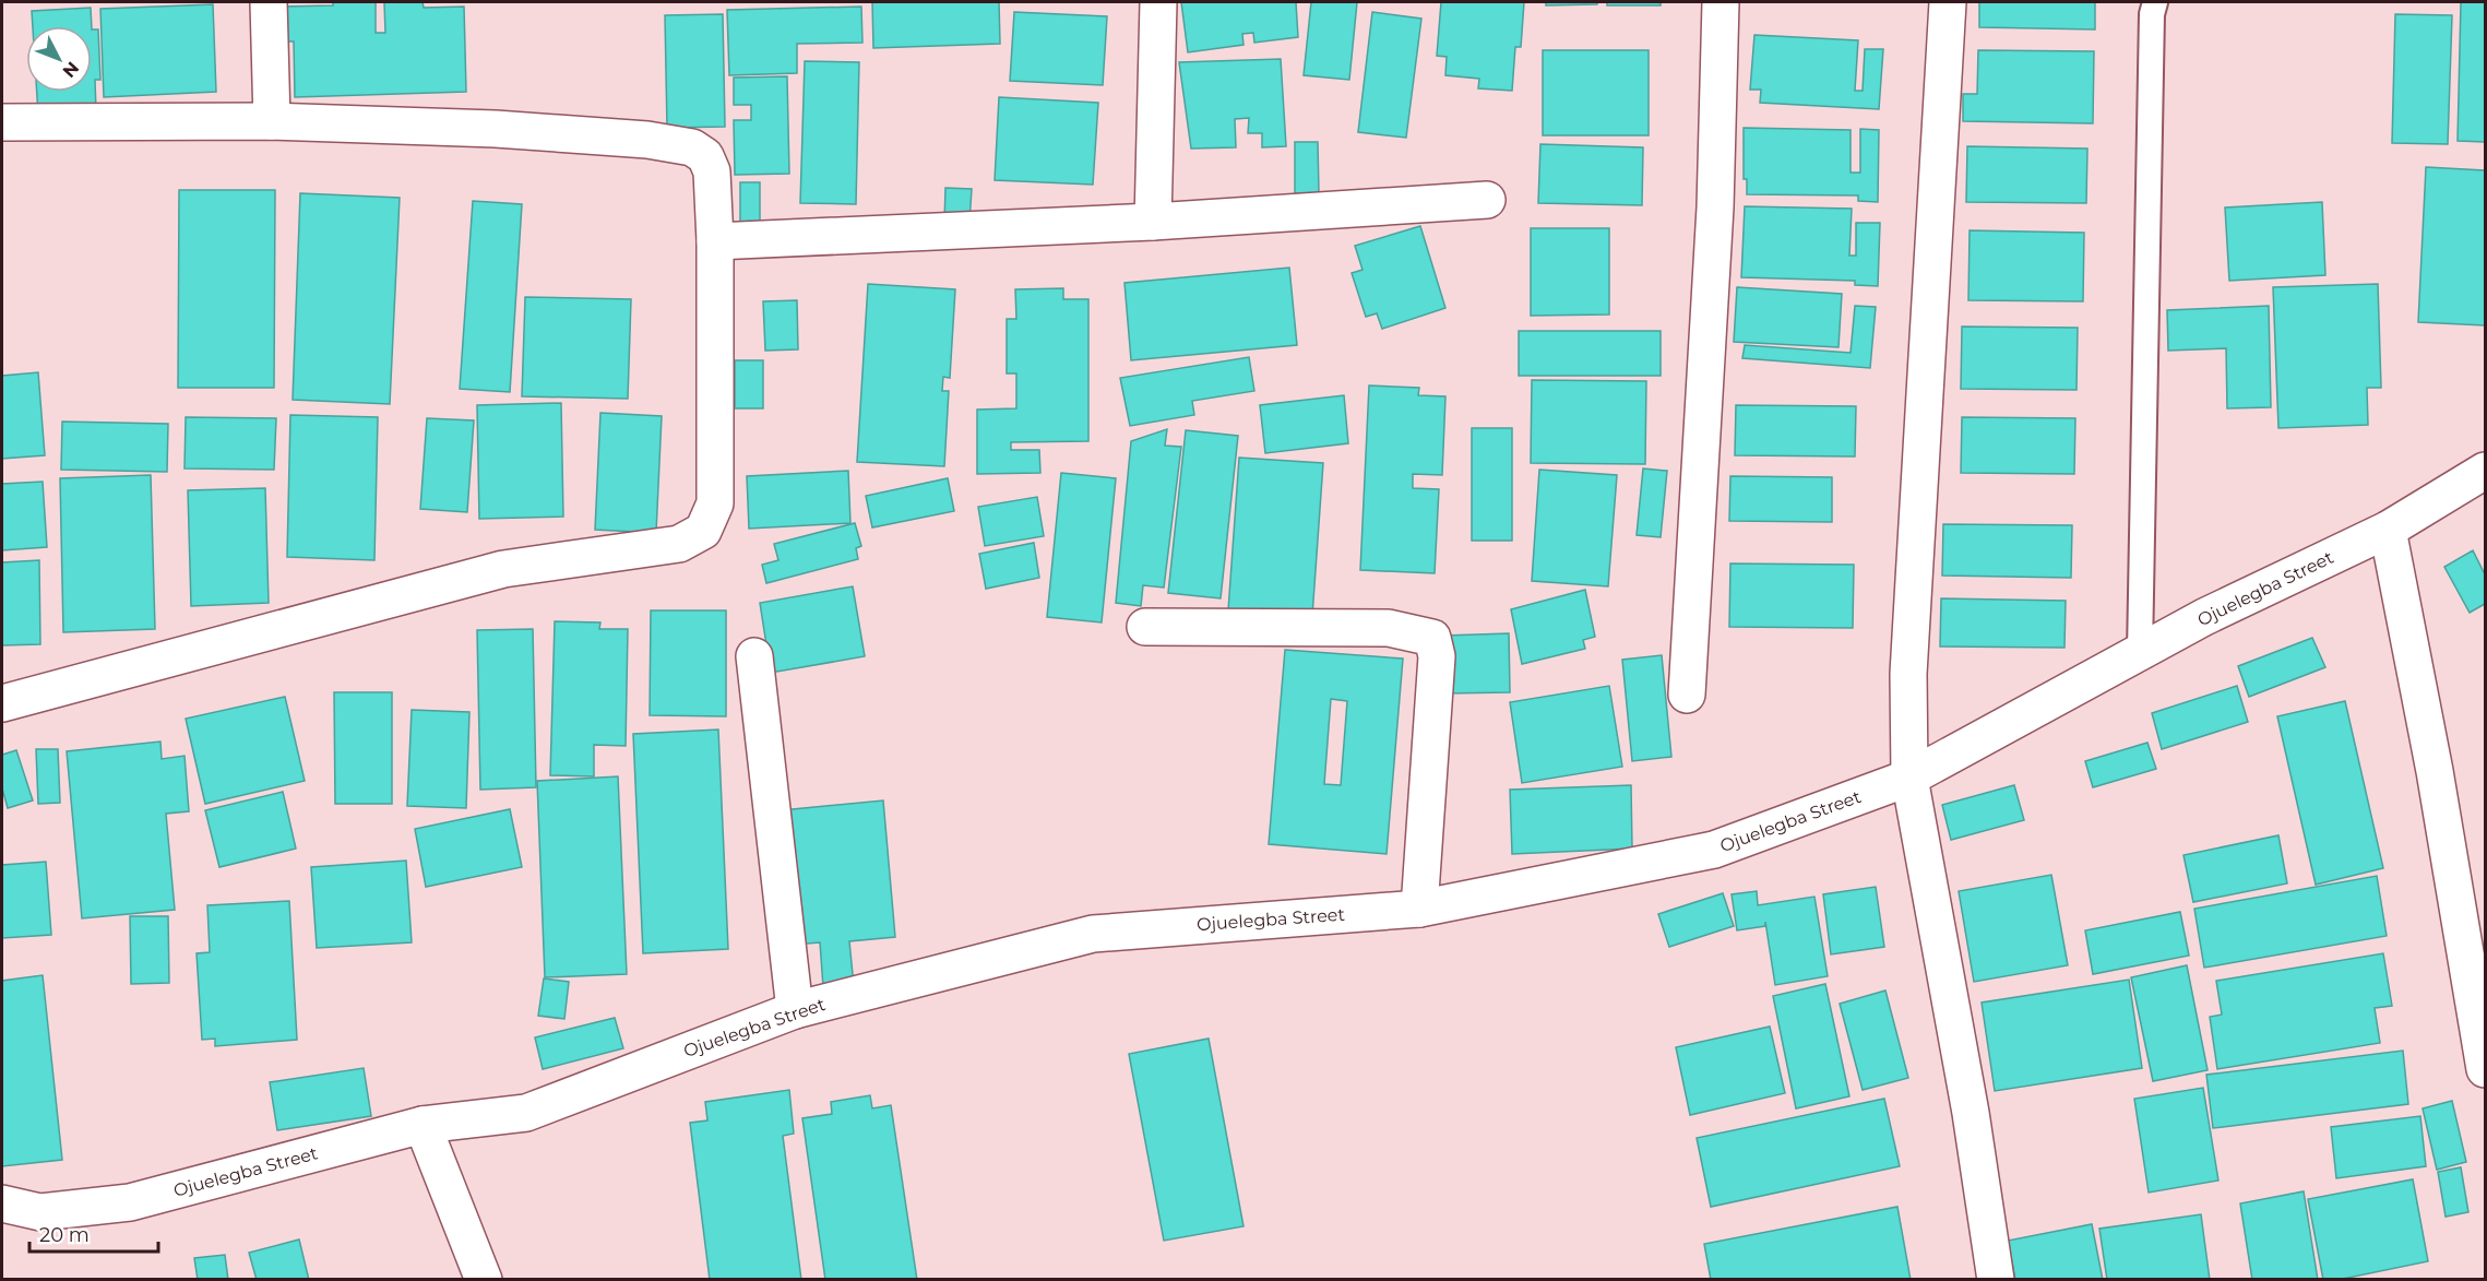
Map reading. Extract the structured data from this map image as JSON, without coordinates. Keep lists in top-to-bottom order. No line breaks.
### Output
{"streets":{"street":["Ojuelegba Street"]},"scale_bar":"20 m","north":"bottom right"}
